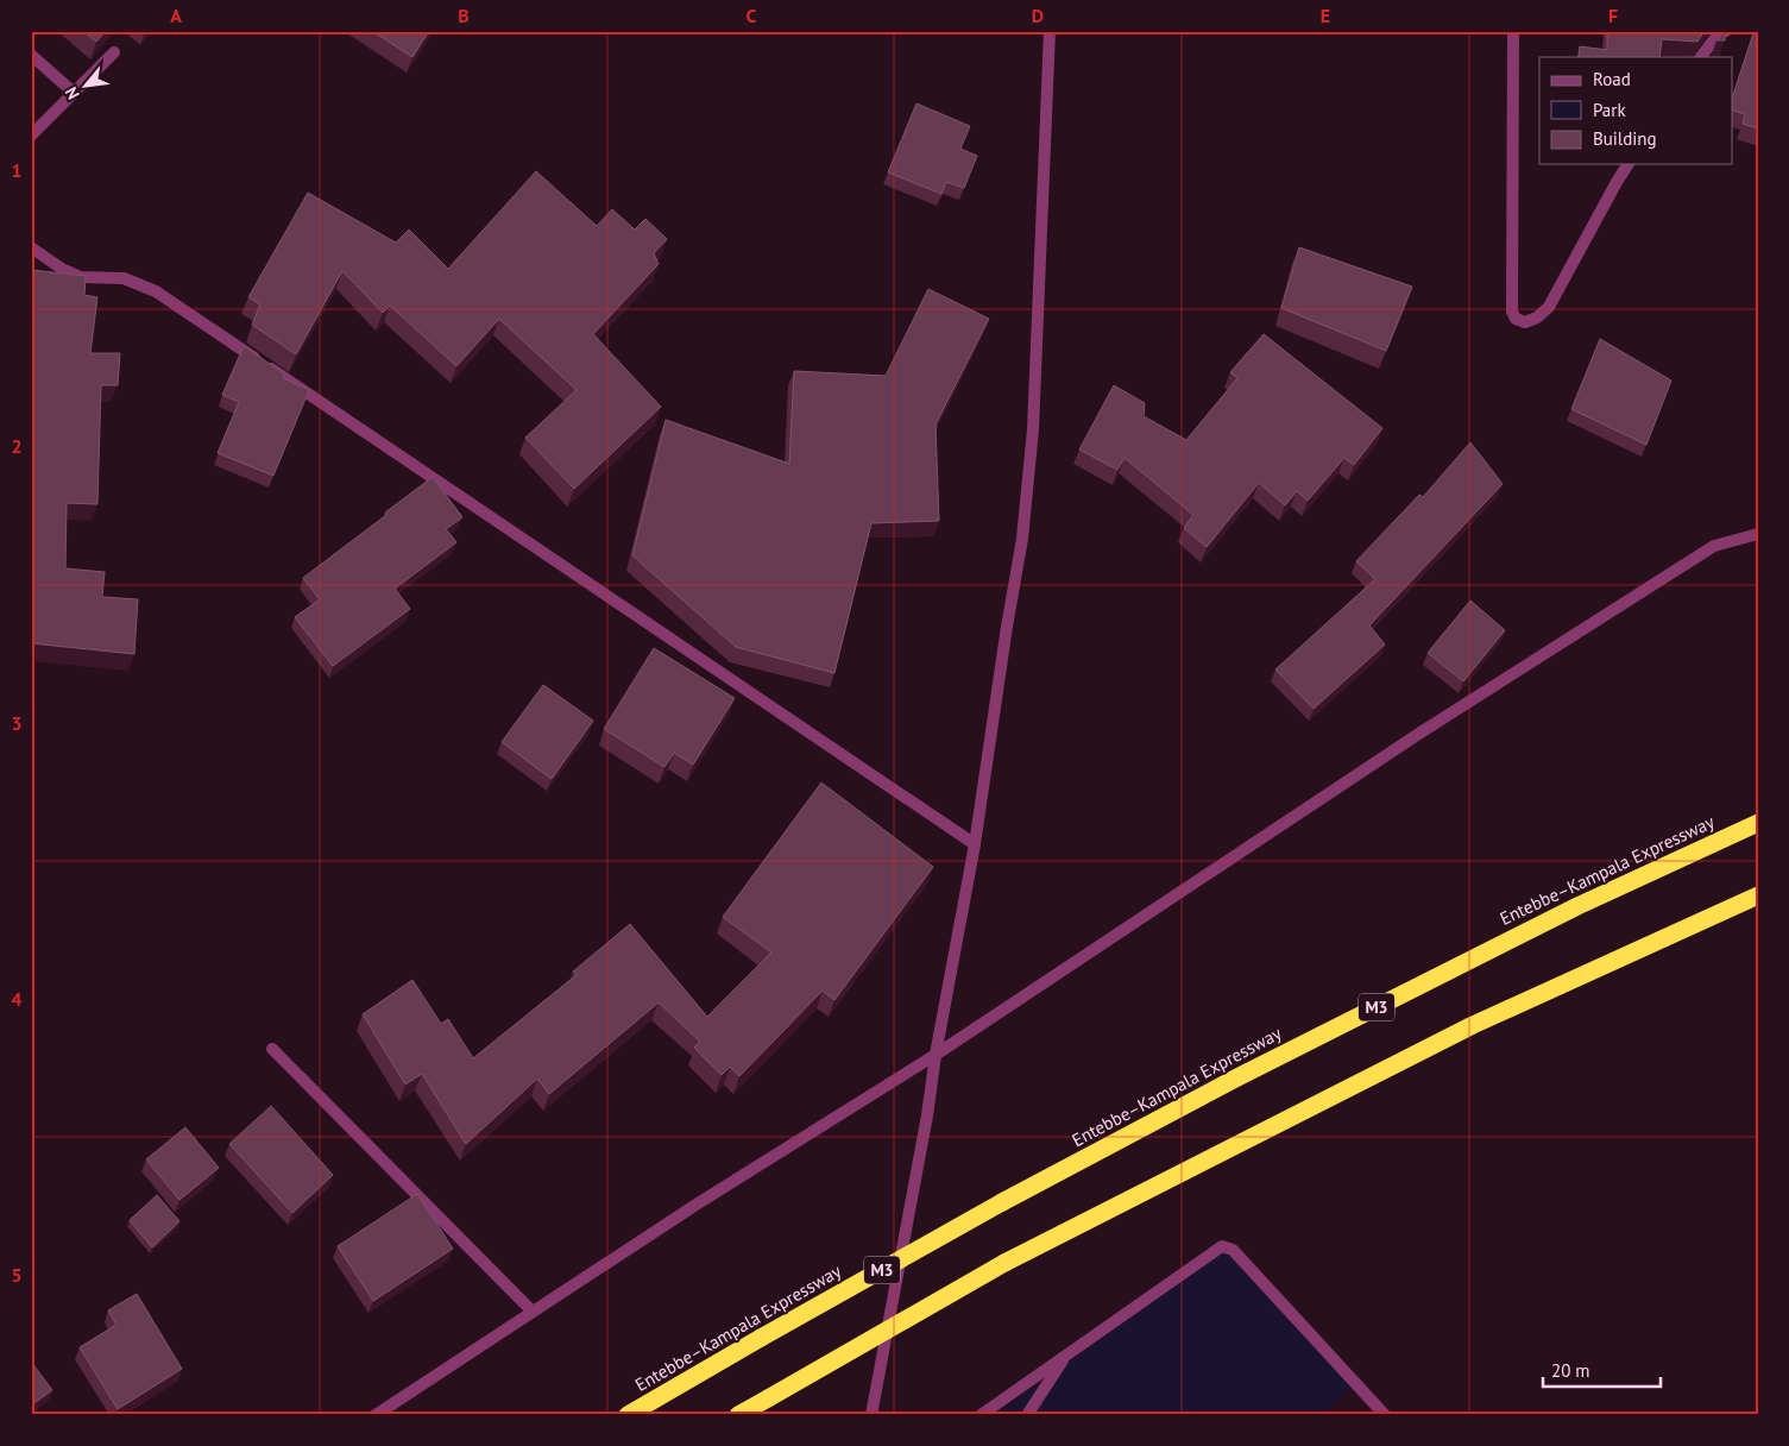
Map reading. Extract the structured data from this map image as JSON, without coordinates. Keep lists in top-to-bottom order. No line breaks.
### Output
{"streets":{"highway":["Entebbe–Kampala Expressway","M3"]},"legend":["Road","Park","Building"],"scale_bar":"20 m","north":"bottom left","grid":{"columns":["A","B","C","D","E","F"],"rows":["1","2","3","4","5"]}}
